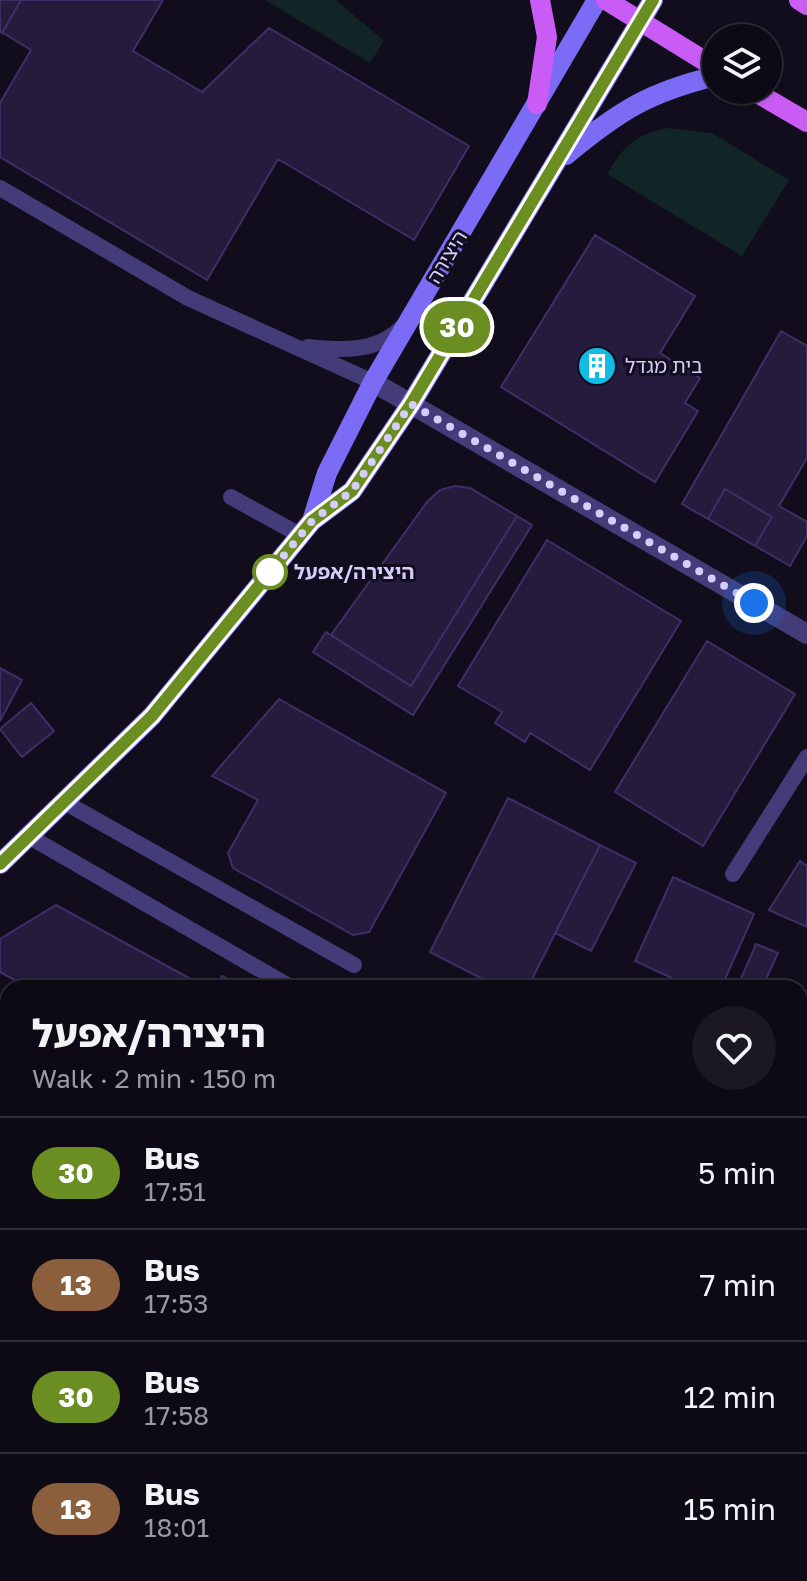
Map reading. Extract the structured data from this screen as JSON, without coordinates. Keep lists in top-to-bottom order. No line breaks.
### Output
{"streets":{"street":["היצירה"]},"places":{"building":["בית מגדל"],"other":["היצירה/אפעל"]},"lines":["bus line 30"],"page":{"on_map":"30","heading":["היצירה/אפעל","Walk · 2 min · 150 m"],"list":[{"mark":"30","name":"Bus","note":"17:51","value":"5 min"},{"mark":"13","name":"Bus","note":"17:53","value":"7 min"},{"mark":"30","name":"Bus","note":"17:58","value":"12 min"},{"mark":"13","name":"Bus","note":"18:01","value":"15 min"}]}}
